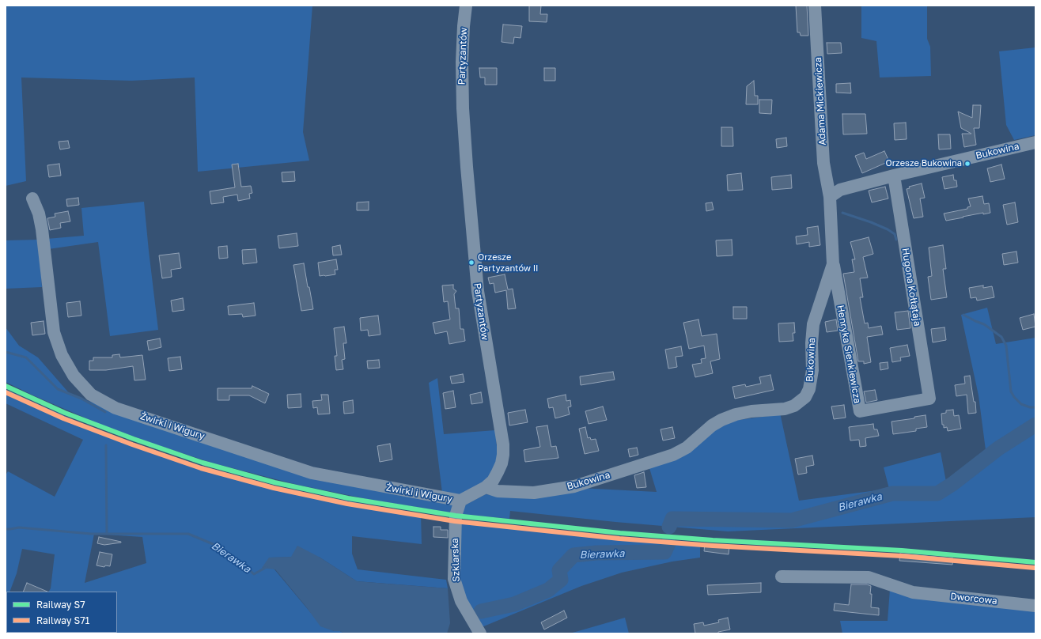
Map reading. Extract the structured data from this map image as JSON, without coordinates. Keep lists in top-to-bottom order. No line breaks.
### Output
{"streets":{"street":["Partyzantów","Adama Mickiewicza","Bukowina","Hugona Kołłątaja","Henryka Sienkiewicza","Żwirki i Wigury","Szklarska","Dworcowa"]},"crossings":[["Partyzantów","Bukowina"],["Partyzantów","Żwirki i Wigury"],["Partyzantów","Szklarska"],["Adama Mickiewicza","Bukowina"],["Bukowina","Hugona Kołłątaja"],["Bukowina","Henryka Sienkiewicza"],["Hugona Kołłątaja","Henryka Sienkiewicza"],["Żwirki i Wigury","Szklarska"]],"water":["Bierawka"],"places":["Orzesze Bukowina","Orzesze Partyzantów II"],"lines":["rail line S7","rail line S71"],"legend":["Railway S7","Railway S71"]}
